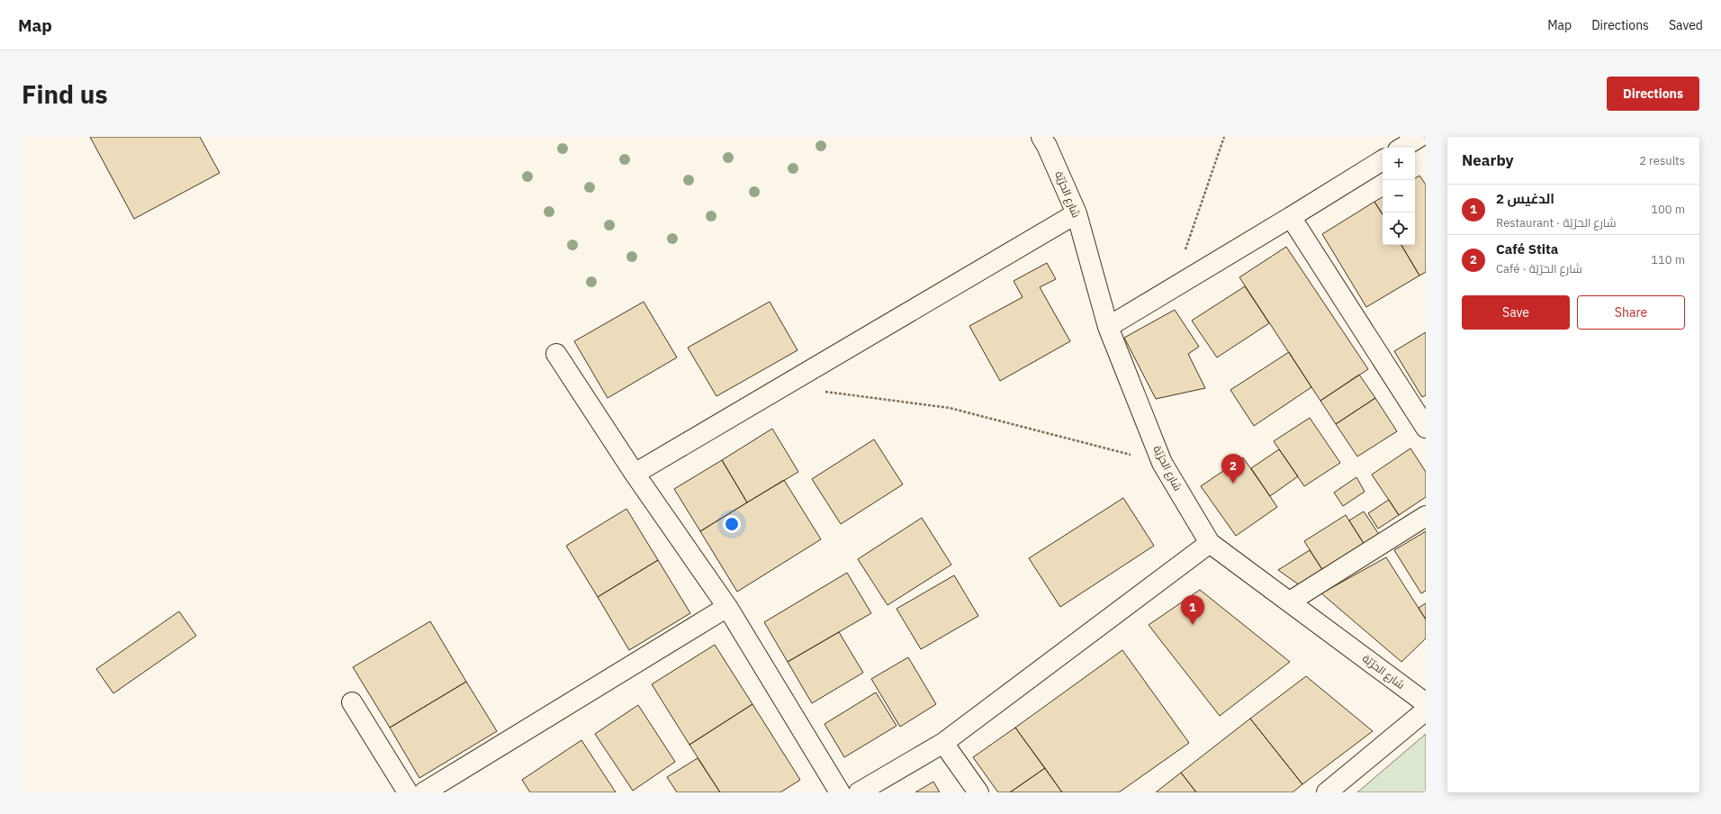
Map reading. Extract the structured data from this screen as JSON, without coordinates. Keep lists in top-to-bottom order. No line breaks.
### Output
{"streets":{"street":["شارع الحرّيّة"]},"page":{"header":"Map","nav":["Map","Directions","Saved"],"buttons":["Directions",["Save","Share"]],"title":"Find us","heading":["Nearby","2 results"],"map_buttons":["+","−"],"list":[{"mark":"1","name":"الدغيس 2","note":"Restaurant · شارع الحرّيّة","value":"100 m"},{"mark":"2","name":"Café Stita","note":"Café · شارع الحرّيّة","value":"110 m"}],"pins":["2","1"]}}
